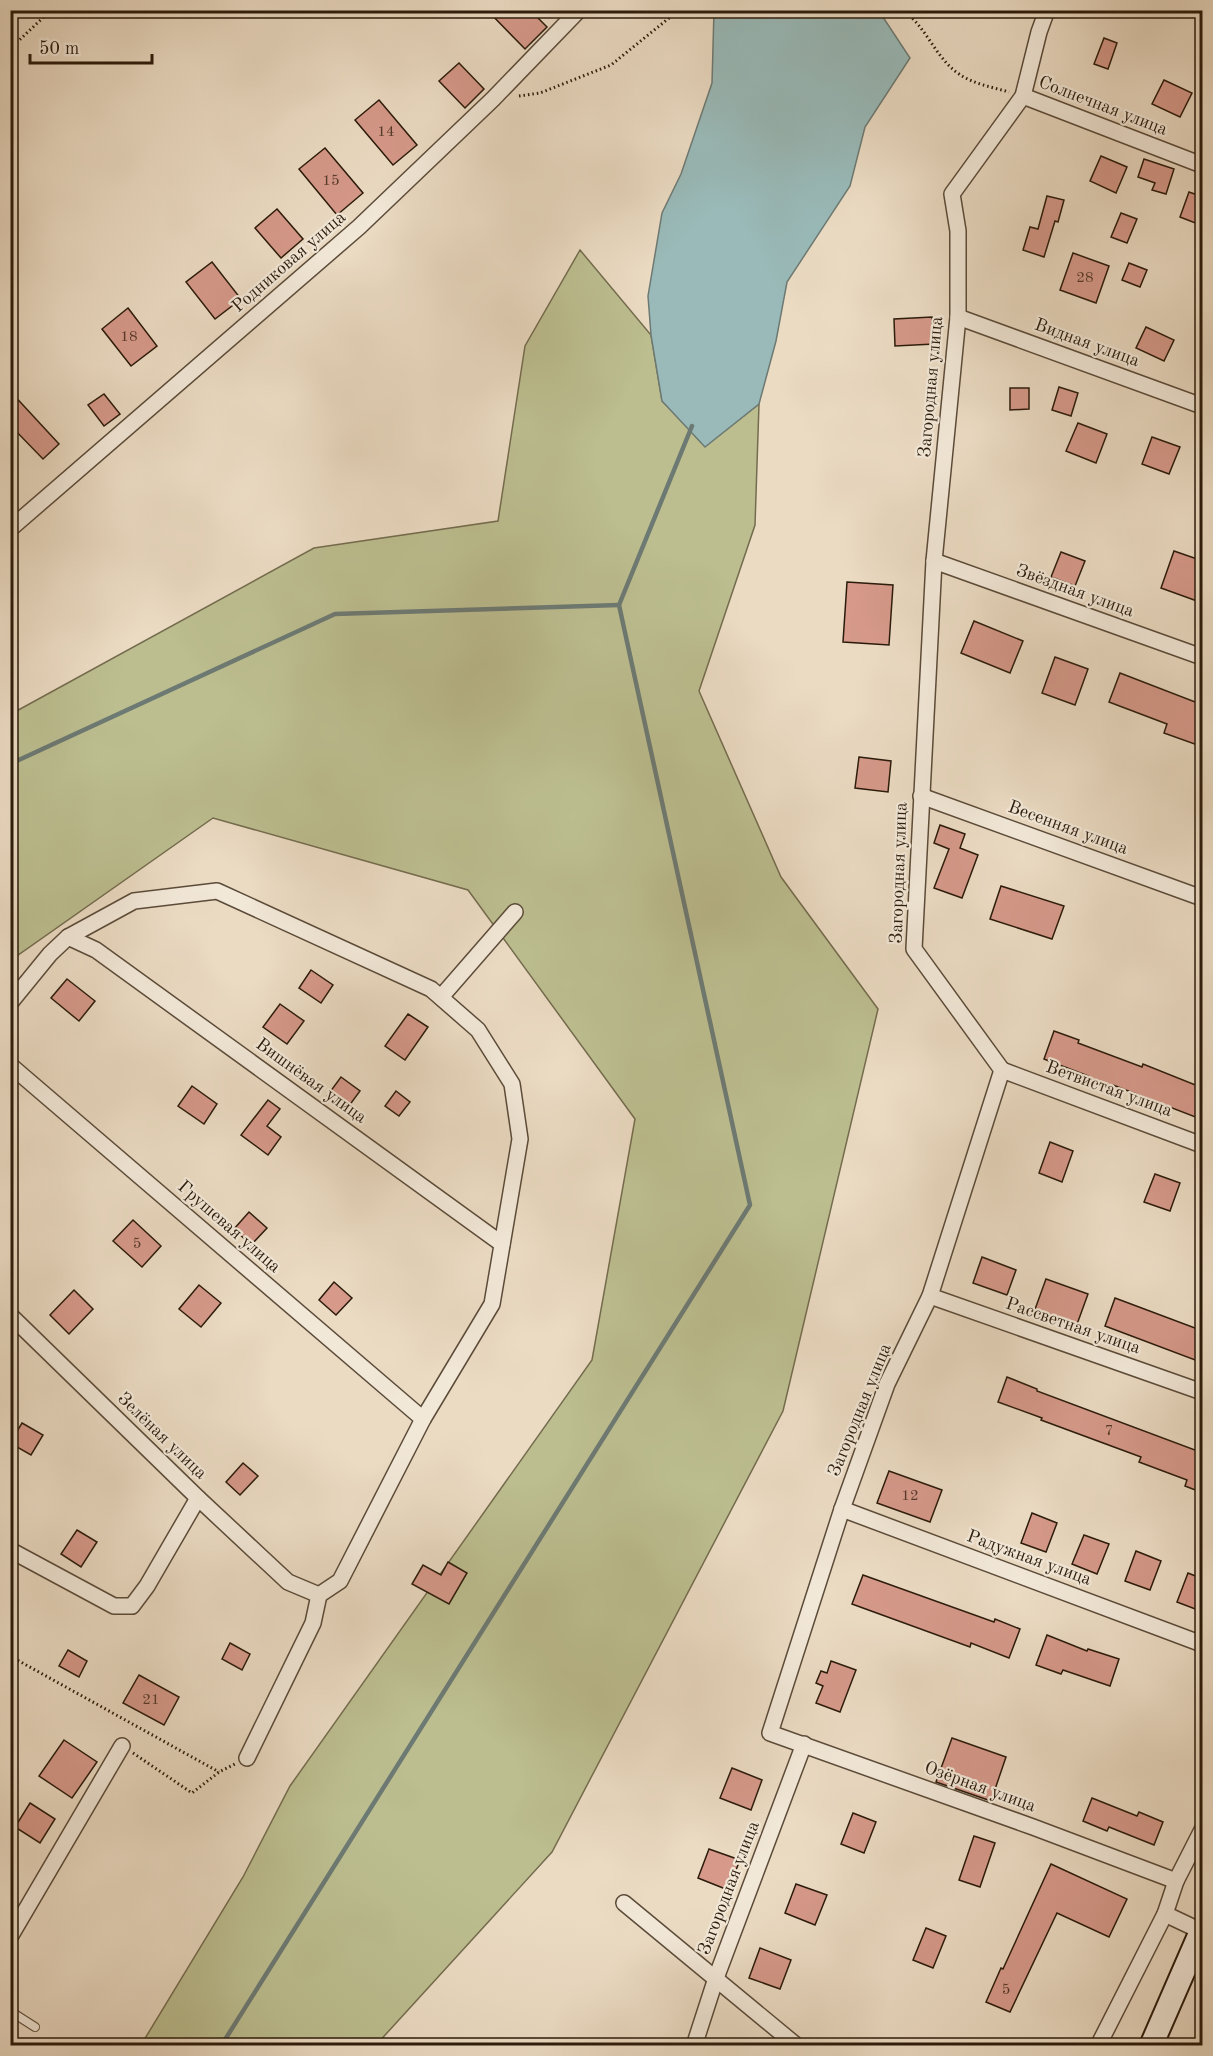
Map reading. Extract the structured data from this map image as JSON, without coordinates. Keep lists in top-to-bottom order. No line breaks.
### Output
{"streets":{"street":["Солнечная улица","Родниковая улица","Видная улица","Загородная улица","Звёздная улица","Весенняя улица","Вишнёвая улица","Ветвистая улица","Грушевая улица","Рассветная улица","Зелёная улица","Радужная улица","Озёрная улица"]},"crossings":[["Солнечная улица","Загородная улица"],["Видная улица","Загородная улица"],["Загородная улица","Звёздная улица"],["Загородная улица","Весенняя улица"],["Загородная улица","Ветвистая улица"],["Загородная улица","Рассветная улица"],["Загородная улица","Радужная улица"],["Загородная улица","Озёрная улица"]],"house_numbers":["14","15","28","18","5","7","12","21","5"],"scale_bar":"50 m"}
